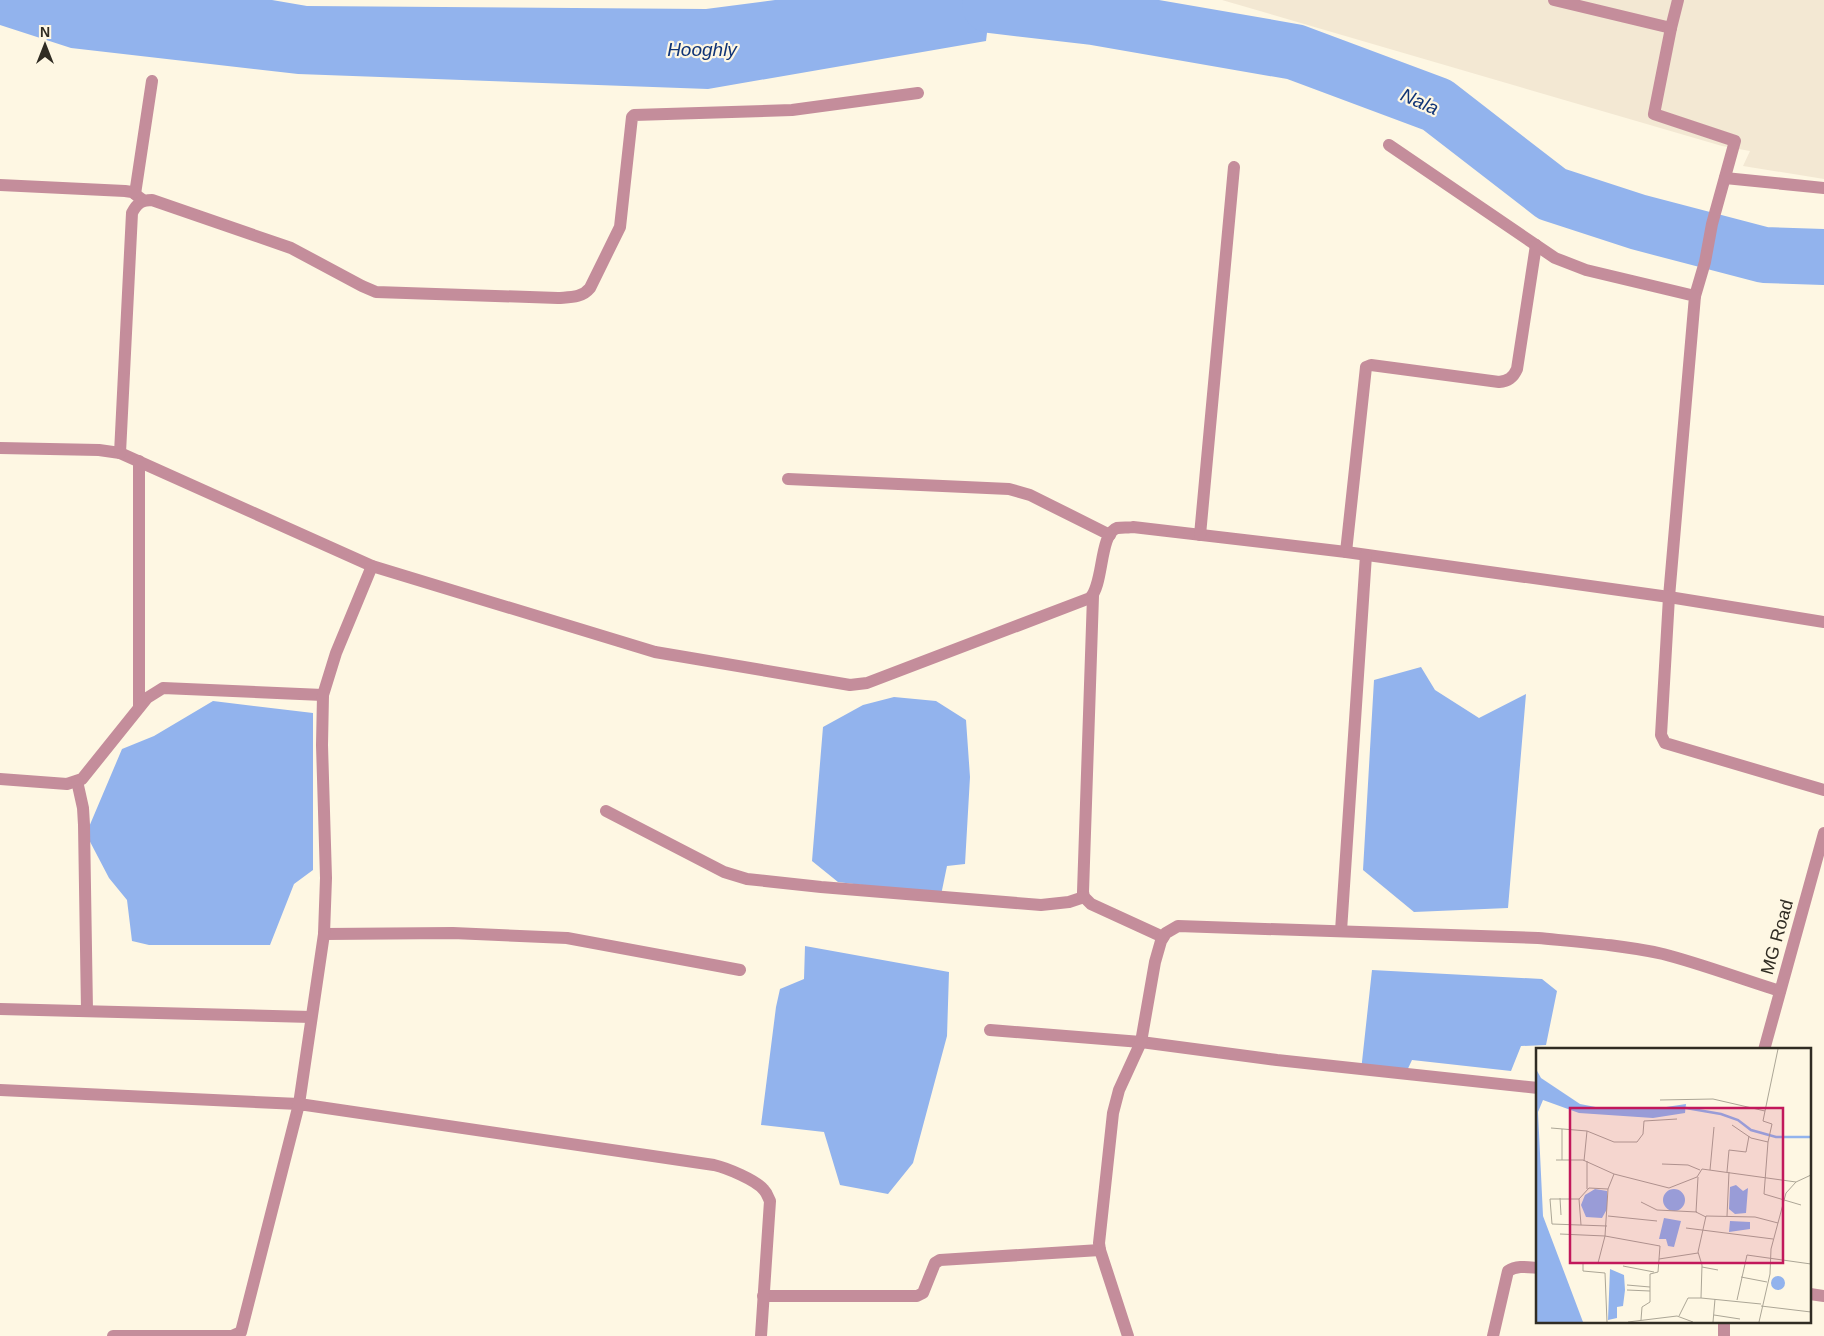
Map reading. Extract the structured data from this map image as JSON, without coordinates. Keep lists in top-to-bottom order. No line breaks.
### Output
{"streets":{"street":["MG Road"]},"water":["Hooghly","Nala"],"north":"top"}
